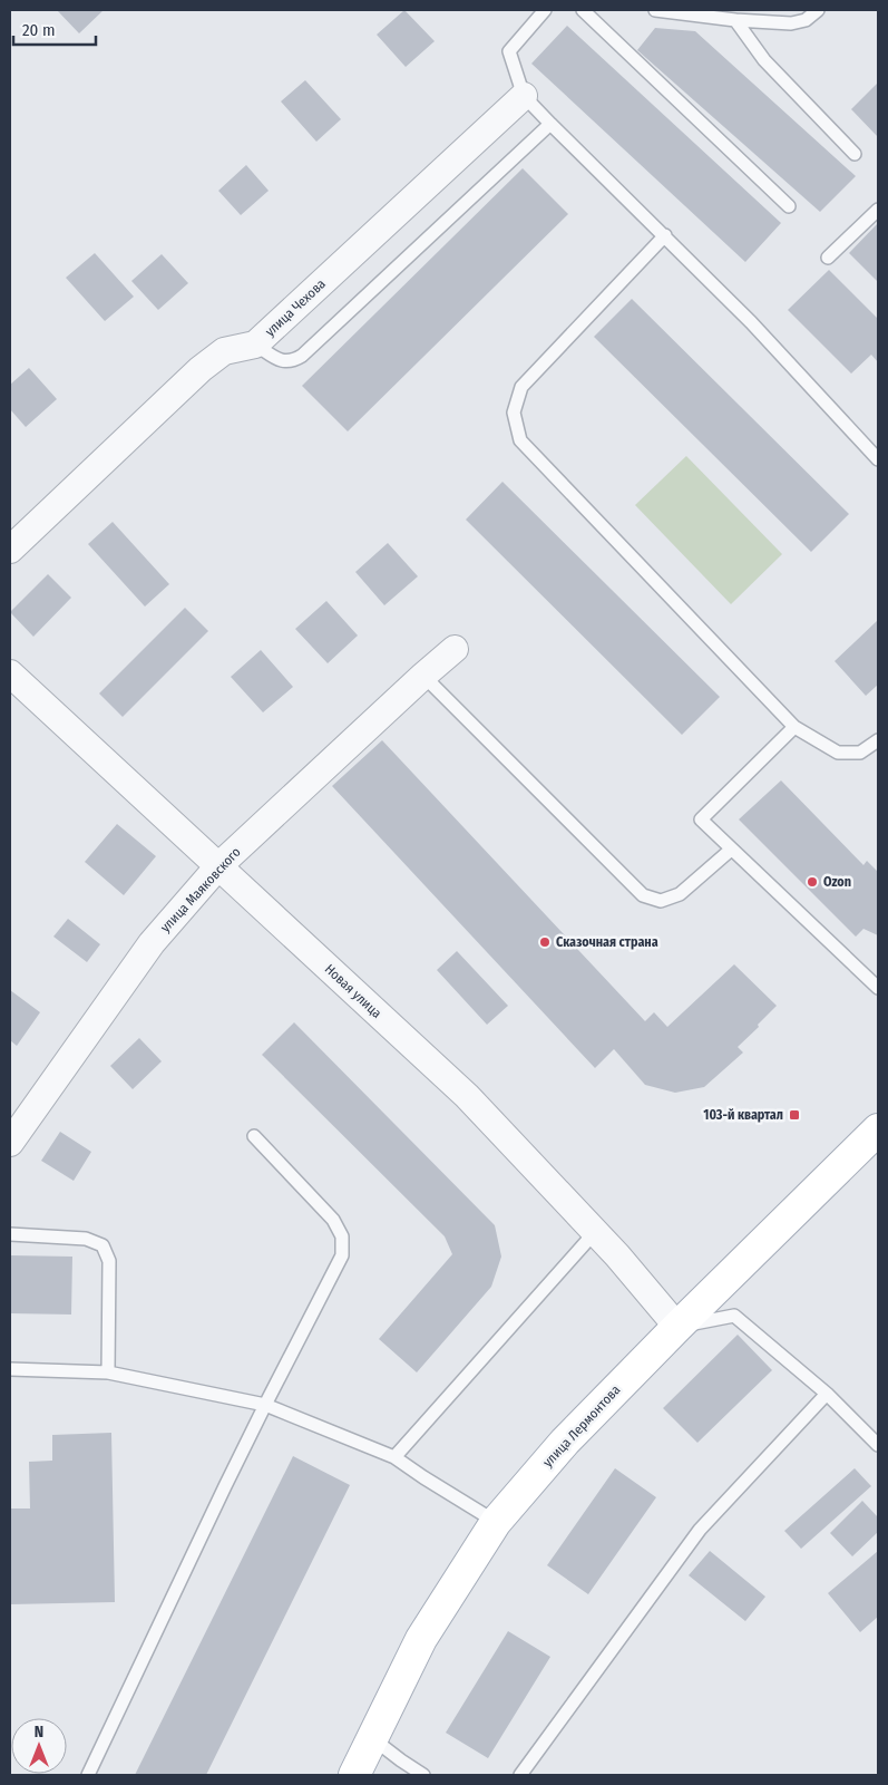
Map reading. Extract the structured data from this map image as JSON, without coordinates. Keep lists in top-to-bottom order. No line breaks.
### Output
{"streets":{"main road":["улица Лермонтова"],"street":["улица Чехова","улица Маяковского","Новая улица"]},"crossings":[["улица Маяковского","Новая улица"],["Новая улица","улица Лермонтова"]],"places":{"other":["Ozon","Сказочная страна"],"transit":["103-й квартал"]},"scale_bar":"20 m","north":"top"}
